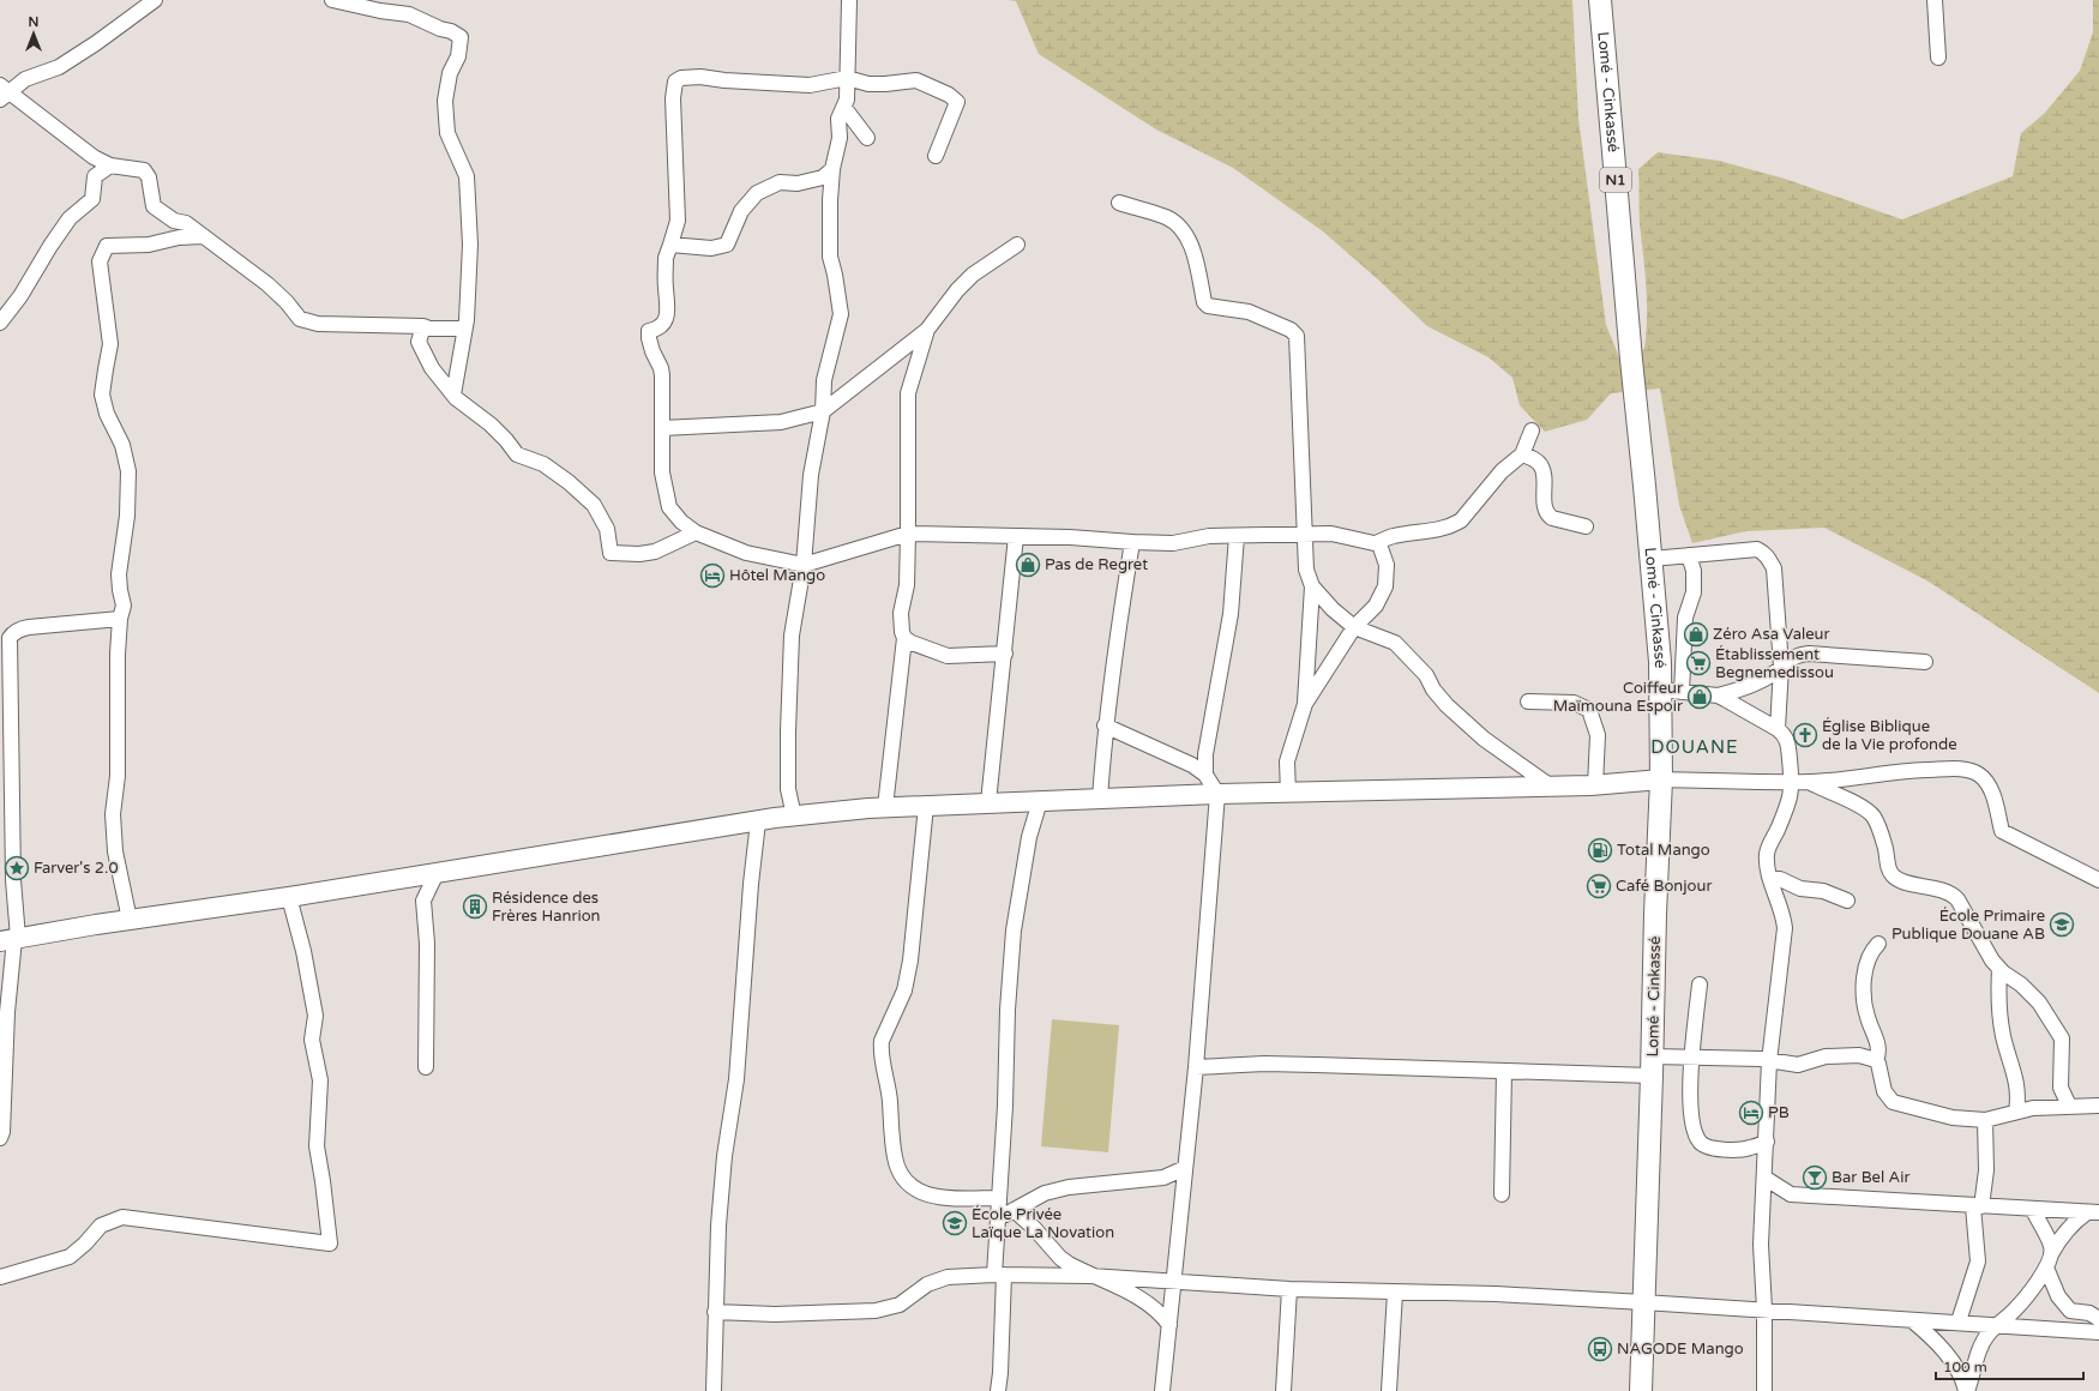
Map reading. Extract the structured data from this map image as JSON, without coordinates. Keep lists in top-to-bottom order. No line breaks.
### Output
{"streets":{"highway":["Lomé - Cinkassé","N1"]},"districts":["DOUANE"],"places":{"shop":["Pas de Regret","Zéro Asa Valeur","Coiffeur Maïmouna Espoir"],"hotel":["Hôtel Mango","PB"],"supermarket":["Établissement Begnemedissou","Café Bonjour"],"church":["Église Biblique de la Vie profonde"],"fuel station":["Total Mango"],"place":["Farver's 2.0"],"building":["Résidence des Frères Hanrion"],"school or university":["École Primaire Publique Douane AB","École Privée Laïque La Novation"],"bar":["Bar Bel Air"],"bus stop":["NAGODE Mango"]},"scale_bar":"100 m","north":"top"}
